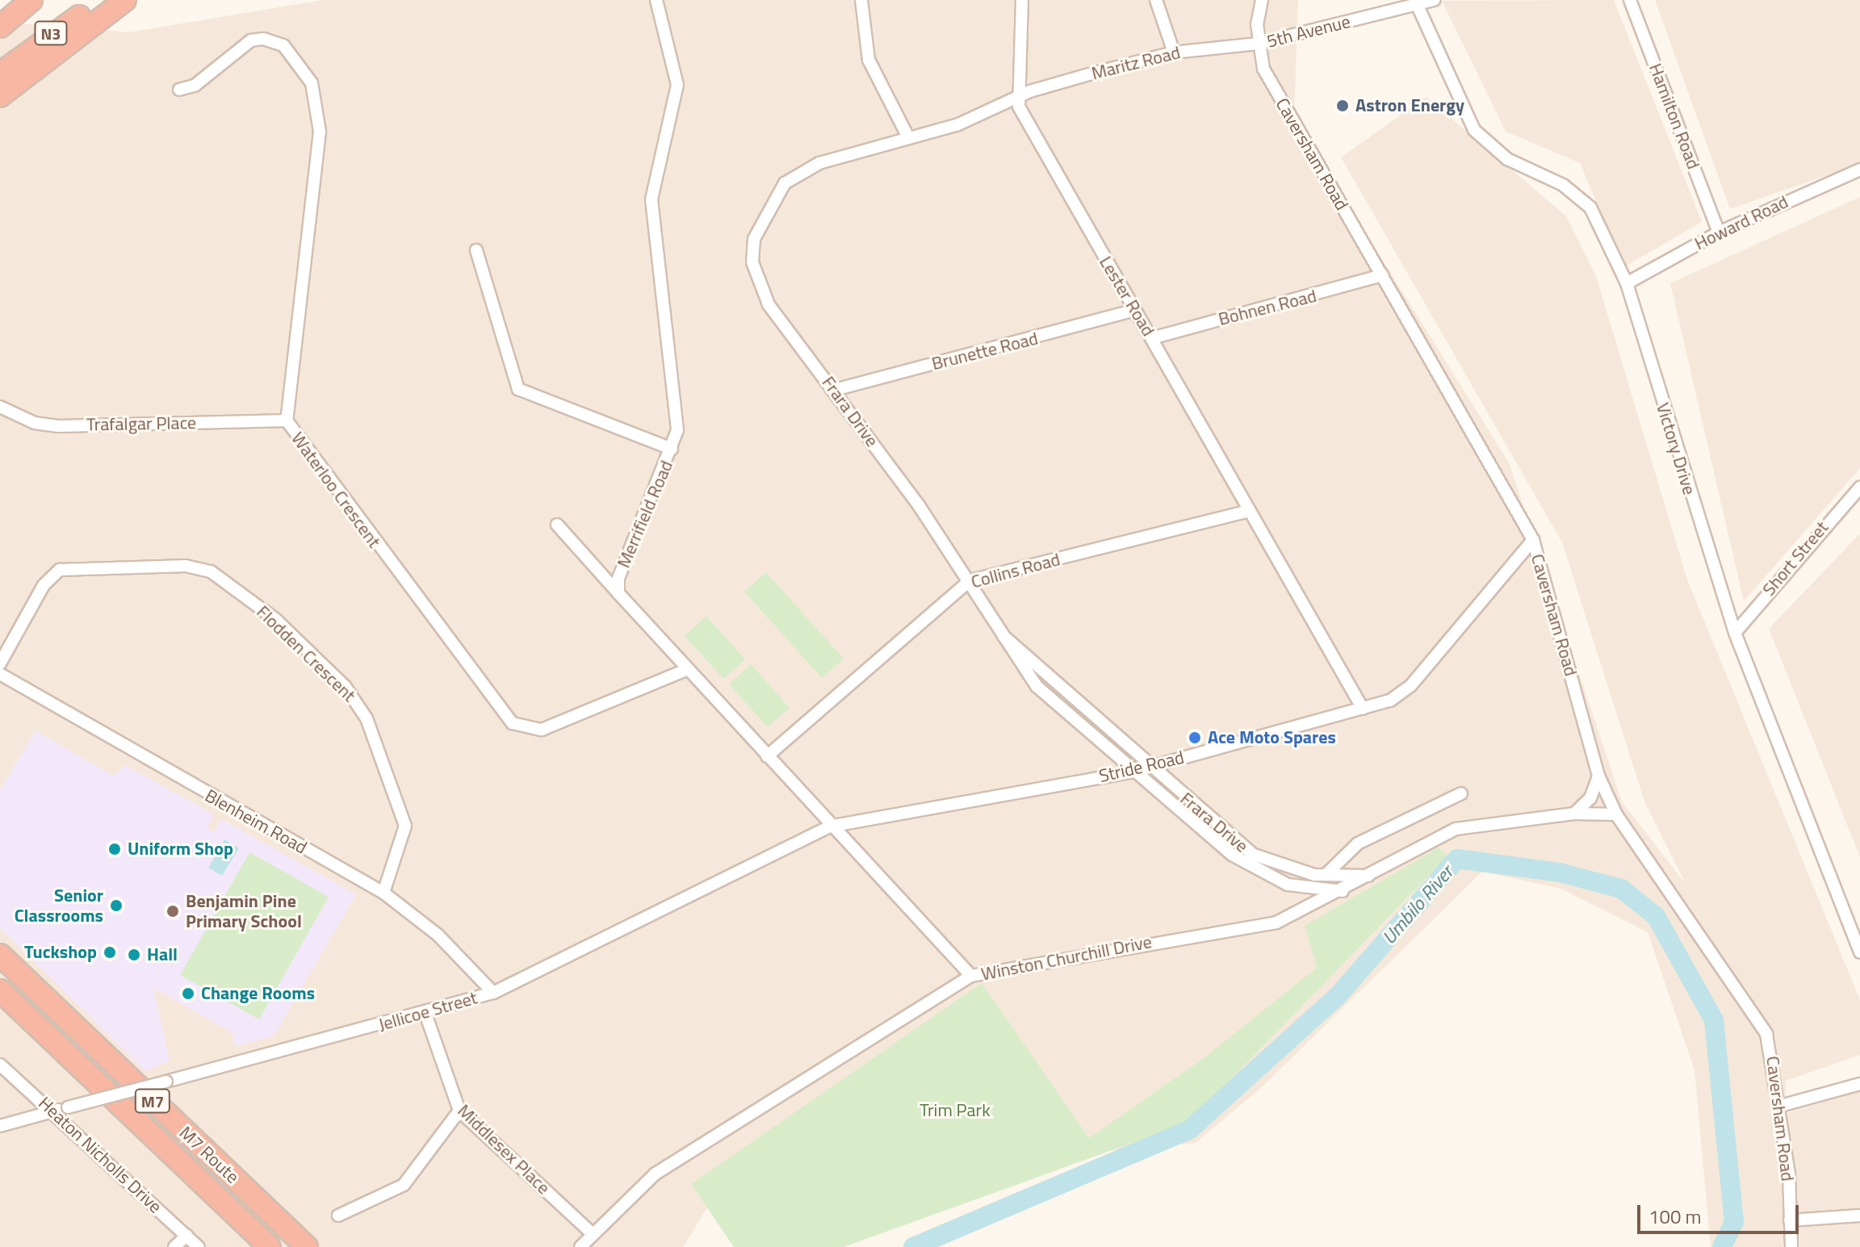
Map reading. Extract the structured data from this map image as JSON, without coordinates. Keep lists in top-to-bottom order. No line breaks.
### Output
{"streets":{"highway":["N3","M7","M7 Route"],"street":["5th Avenue","Maritz Road","Hamilton Road","Caversham Road","Howard Road","Lester Road","Bohnen Road","Brunette Road","Frara Drive","Trafalgar Place","Victory Drive","Waterloo Crescent","Merrifield Road","Short Street","Collins Road","Flodden Crescent","Stride Road","Blenheim Road","Winston Churchill Drive","Jellicoe Street","Middlesex Place","Heaton Nicholls Drive"]},"crossings":[["5th Avenue","Maritz Road"],["5th Avenue","Caversham Road"],["5th Avenue","Victory Drive"],["Maritz Road","Caversham Road"],["Maritz Road","Lester Road"],["Hamilton Road","Howard Road"],["Caversham Road","Bohnen Road"],["Caversham Road","Stride Road"],["Caversham Road","Winston Churchill Drive"],["Howard Road","Victory Drive"],["Lester Road","Bohnen Road"],["Lester Road","Brunette Road"],["Lester Road","Collins Road"],["Lester Road","Stride Road"],["Brunette Road","Frara Drive"],["Frara Drive","Collins Road"],["Frara Drive","Stride Road"],["Frara Drive","Winston Churchill Drive"],["Trafalgar Place","Waterloo Crescent"],["Victory Drive","Short Street"],["Waterloo Crescent","Merrifield Road"],["Merrifield Road","Collins Road"],["Merrifield Road","Stride Road"],["Merrifield Road","Winston Churchill Drive"],["Merrifield Road","Jellicoe Street"],["Flodden Crescent","Blenheim Road"],["Stride Road","Jellicoe Street"],["Blenheim Road","Jellicoe Street"],["Winston Churchill Drive","Middlesex Place"],["Jellicoe Street","Middlesex Place"],["Jellicoe Street","Heaton Nicholls Drive"]],"water":["Umbilo River"],"parks":["Trim Park"],"places":["Astron Energy","Ace Moto Spares","Uniform Shop","Senior Classrooms","Benjamin Pine Primary School","Tuckshop","Hall","Change Rooms"],"scale_bar":"100 m"}
